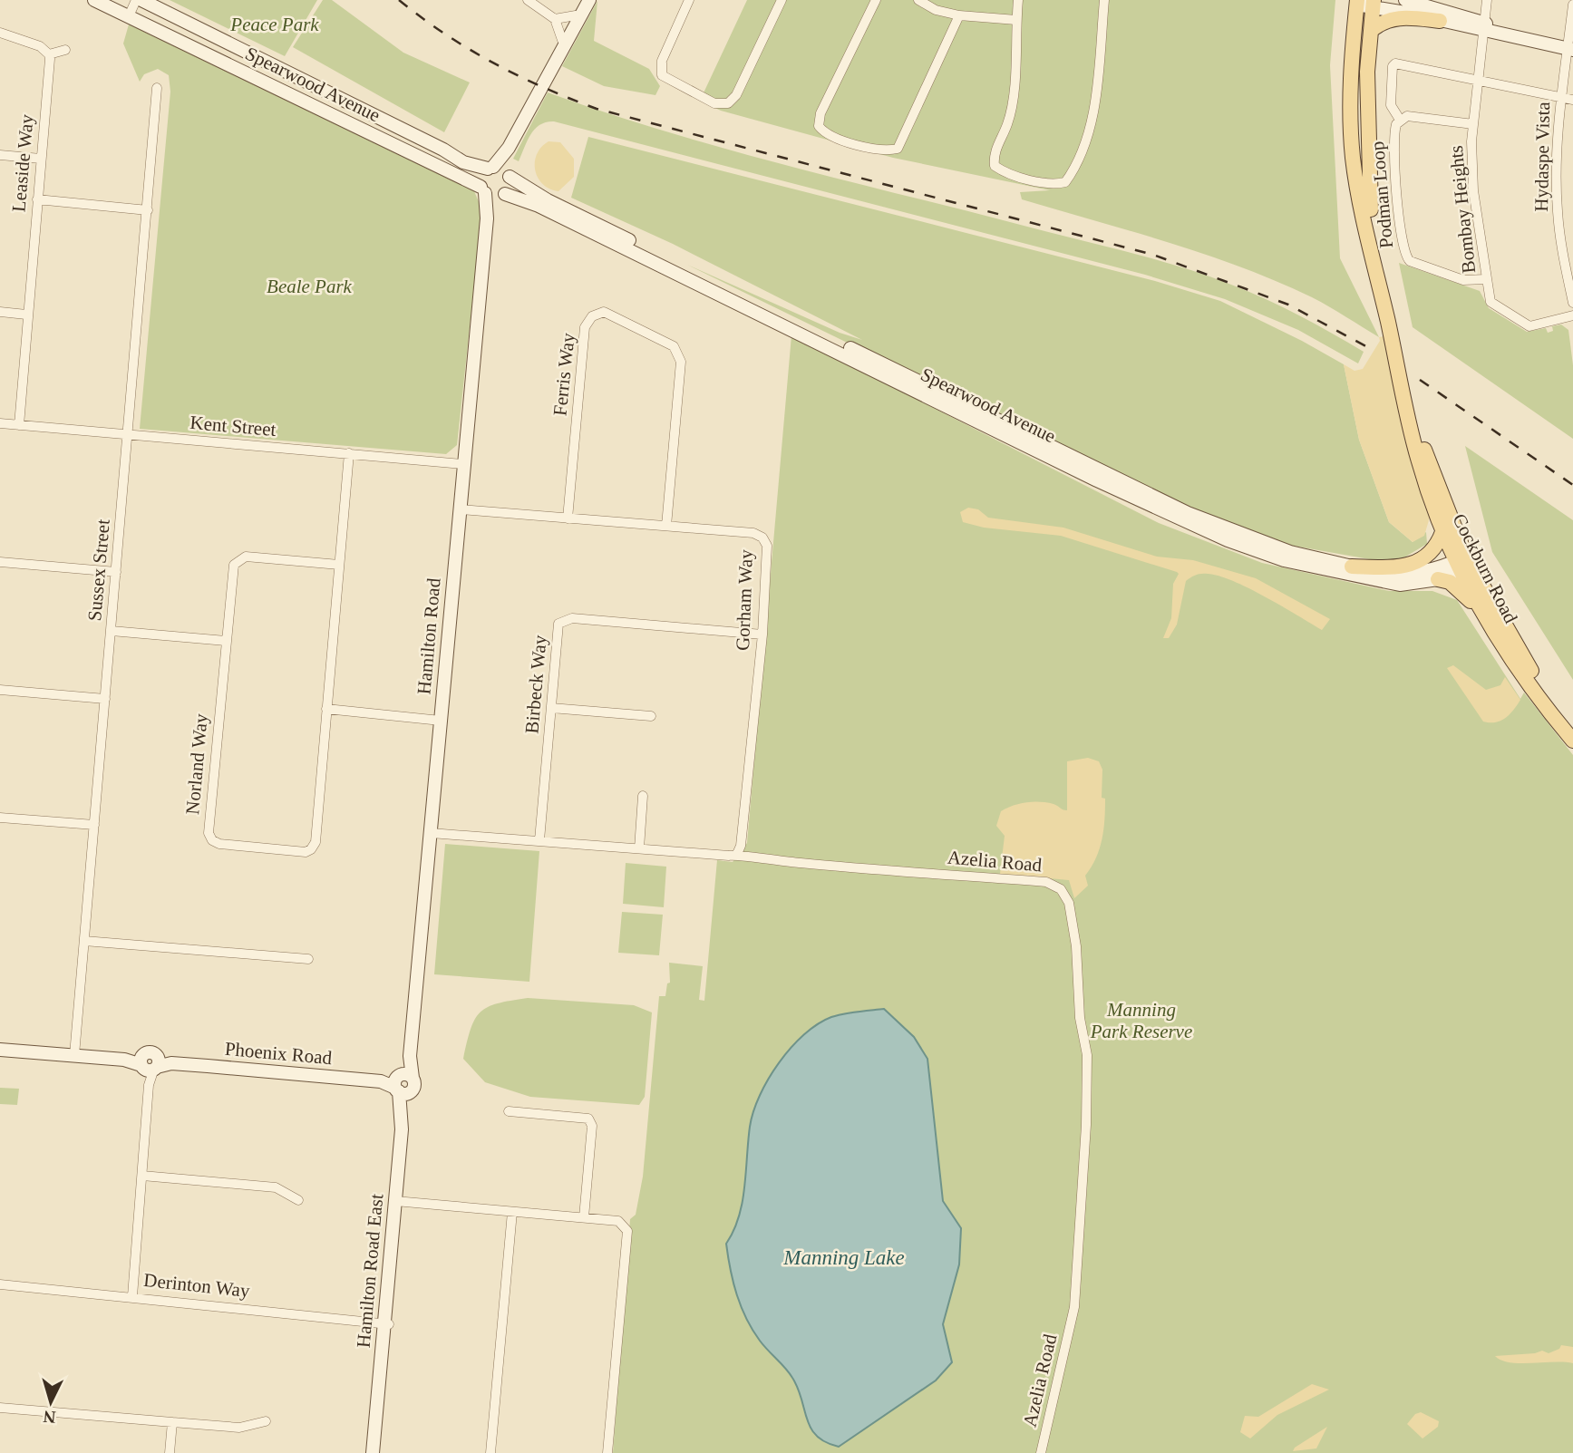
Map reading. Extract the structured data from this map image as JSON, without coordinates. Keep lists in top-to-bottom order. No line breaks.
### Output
{"streets":{"main road":["Spearwood Avenue","Cockburn Road","Hamilton Road","Phoenix Road","Hamilton Road East"],"street":["Hydaspe Vista","Leaside Way","Podman Loop","Bombay Heights","Ferris Way","Kent Street","Sussex Street","Gorham Way","Birbeck Way","Norland Way","Azelia Road","Derinton Way"]},"crossings":[["Spearwood Avenue","Cockburn Road"],["Spearwood Avenue","Hamilton Road"],["Leaside Way","Kent Street"],["Podman Loop","Bombay Heights"],["Ferris Way","Gorham Way"],["Kent Street","Sussex Street"],["Kent Street","Hamilton Road"],["Kent Street","Norland Way"],["Sussex Street","Phoenix Road"],["Gorham Way","Hamilton Road"],["Gorham Way","Birbeck Way"],["Gorham Way","Azelia Road"],["Hamilton Road","Azelia Road"],["Hamilton Road","Phoenix Road"],["Hamilton Road","Hamilton Road East"],["Birbeck Way","Azelia Road"],["Phoenix Road","Hamilton Road East"],["Hamilton Road East","Derinton Way"]],"water":["Manning Lake"],"parks":["Peace Park","Beale Park","Manning Park Reserve"],"north":"bottom"}
